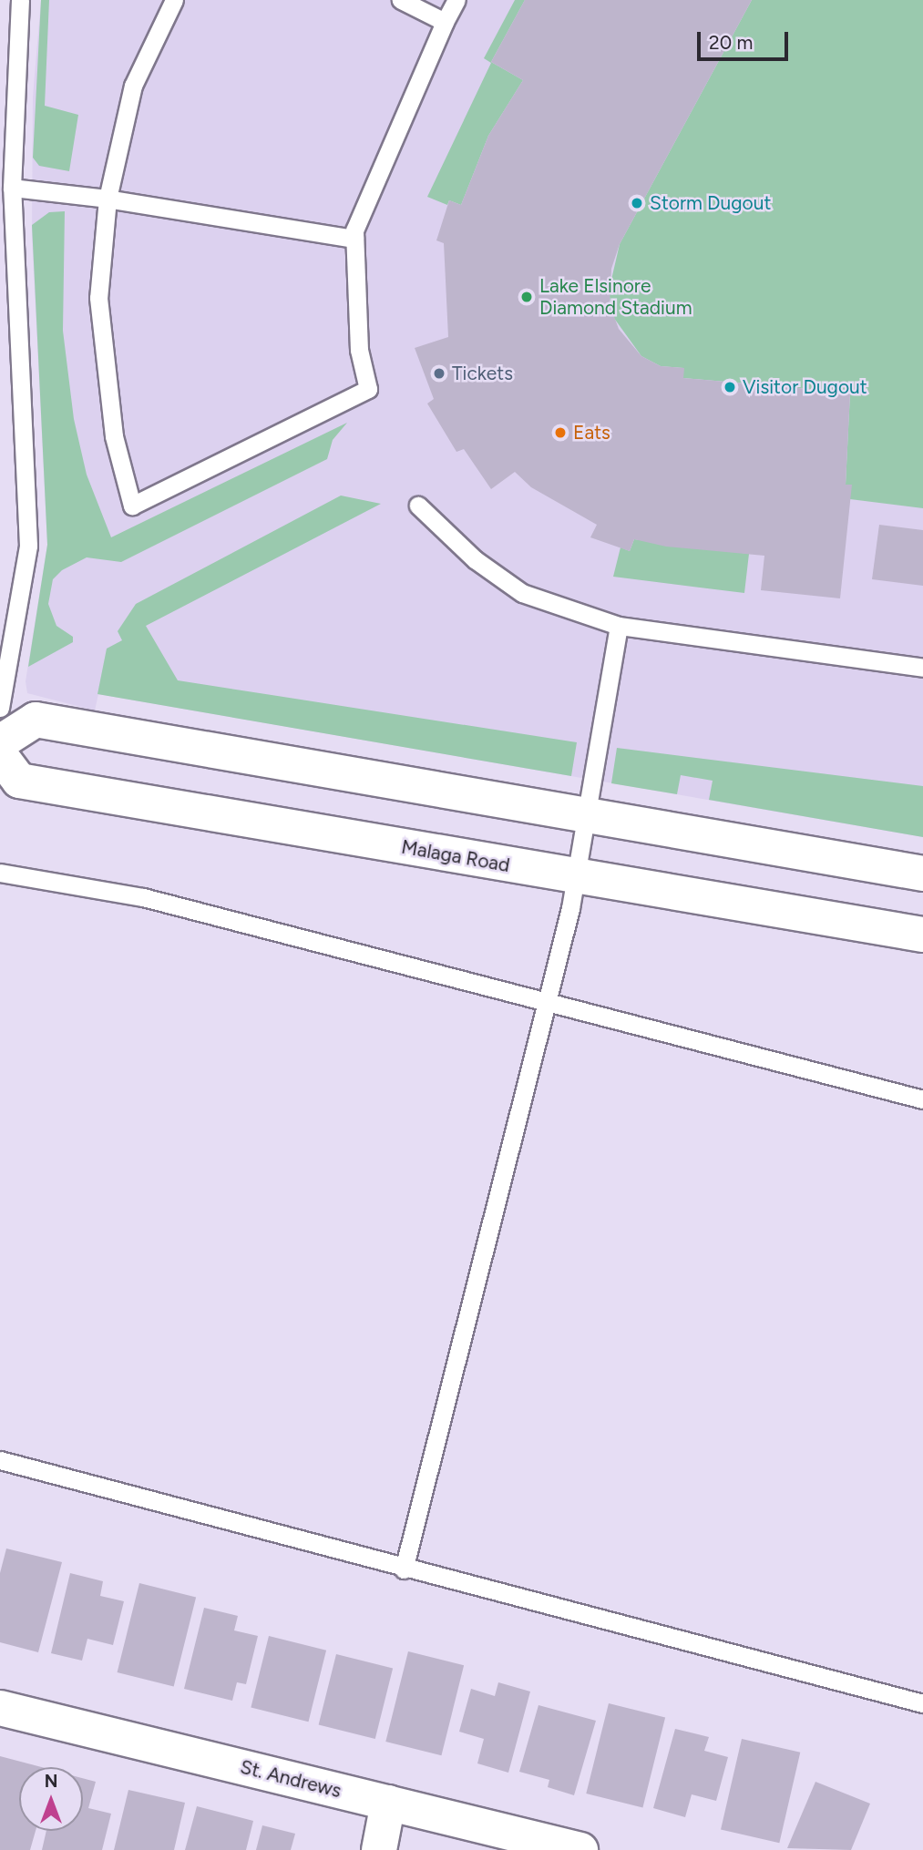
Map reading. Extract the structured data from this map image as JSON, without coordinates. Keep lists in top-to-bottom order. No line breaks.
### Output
{"streets":{"street":["Malaga Road","St. Andrews"]},"places":["Storm Dugout","Lake Elsinore Diamond Stadium","Tickets","Visitor Dugout","Eats"],"scale_bar":"20 m","north":"top"}
